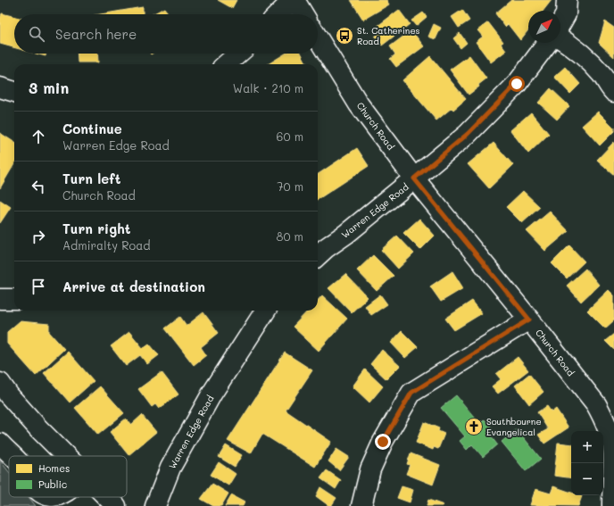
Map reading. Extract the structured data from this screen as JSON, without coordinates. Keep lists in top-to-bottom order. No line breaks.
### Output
{"streets":{"street":["Church Road","Warren Edge Road"]},"crossings":[["Church Road","Warren Edge Road"]],"places":{"bus stop":["St. Catherines Road"],"church":["Southbourne Evangelical"]},"legend":["Homes","Public"],"north":"top right","page":{"search":"Search here","heading":["3 min","Walk · 210 m"],"list":[["Continue","Warren Edge Road","60 m"],["Turn left","Church Road","70 m"],["Turn right","Admiralty Road","80 m"],"Arrive at destination"],"map_buttons":["+","−"]}}
